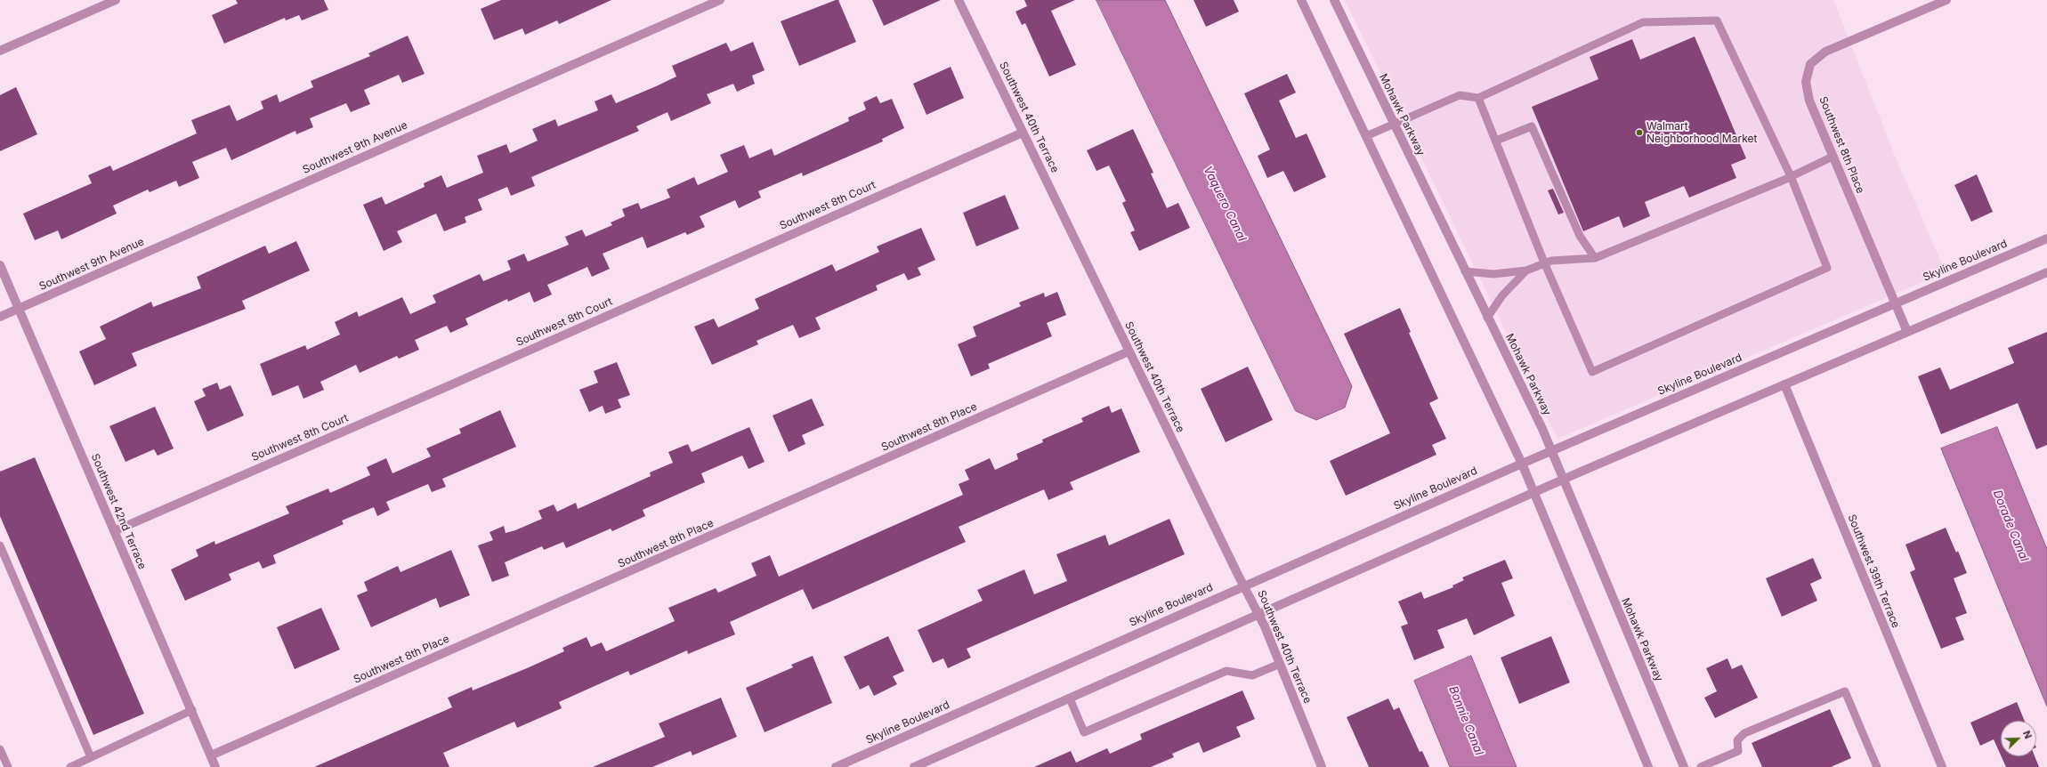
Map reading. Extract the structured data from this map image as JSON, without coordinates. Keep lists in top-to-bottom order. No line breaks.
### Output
{"streets":{"street":["Mohawk Parkway","Southwest 40th Terrace","Southwest 8th Place","Southwest 9th Avenue","Southwest 8th Court","Skyline Boulevard","Southwest 42nd Terrace","Southwest 39th Terrace"]},"crossings":[["Mohawk Parkway","Skyline Boulevard"],["Southwest 40th Terrace","Southwest 8th Place"],["Southwest 40th Terrace","Southwest 8th Court"],["Southwest 40th Terrace","Skyline Boulevard"],["Southwest 8th Place","Skyline Boulevard"],["Southwest 8th Place","Southwest 42nd Terrace"],["Southwest 9th Avenue","Southwest 42nd Terrace"],["Southwest 8th Court","Southwest 42nd Terrace"]],"water":["Vaquero Canal","Dorade Canal","Bonnie Canal"],"places":["Walmart Neighborhood Market"],"north":"top right"}
